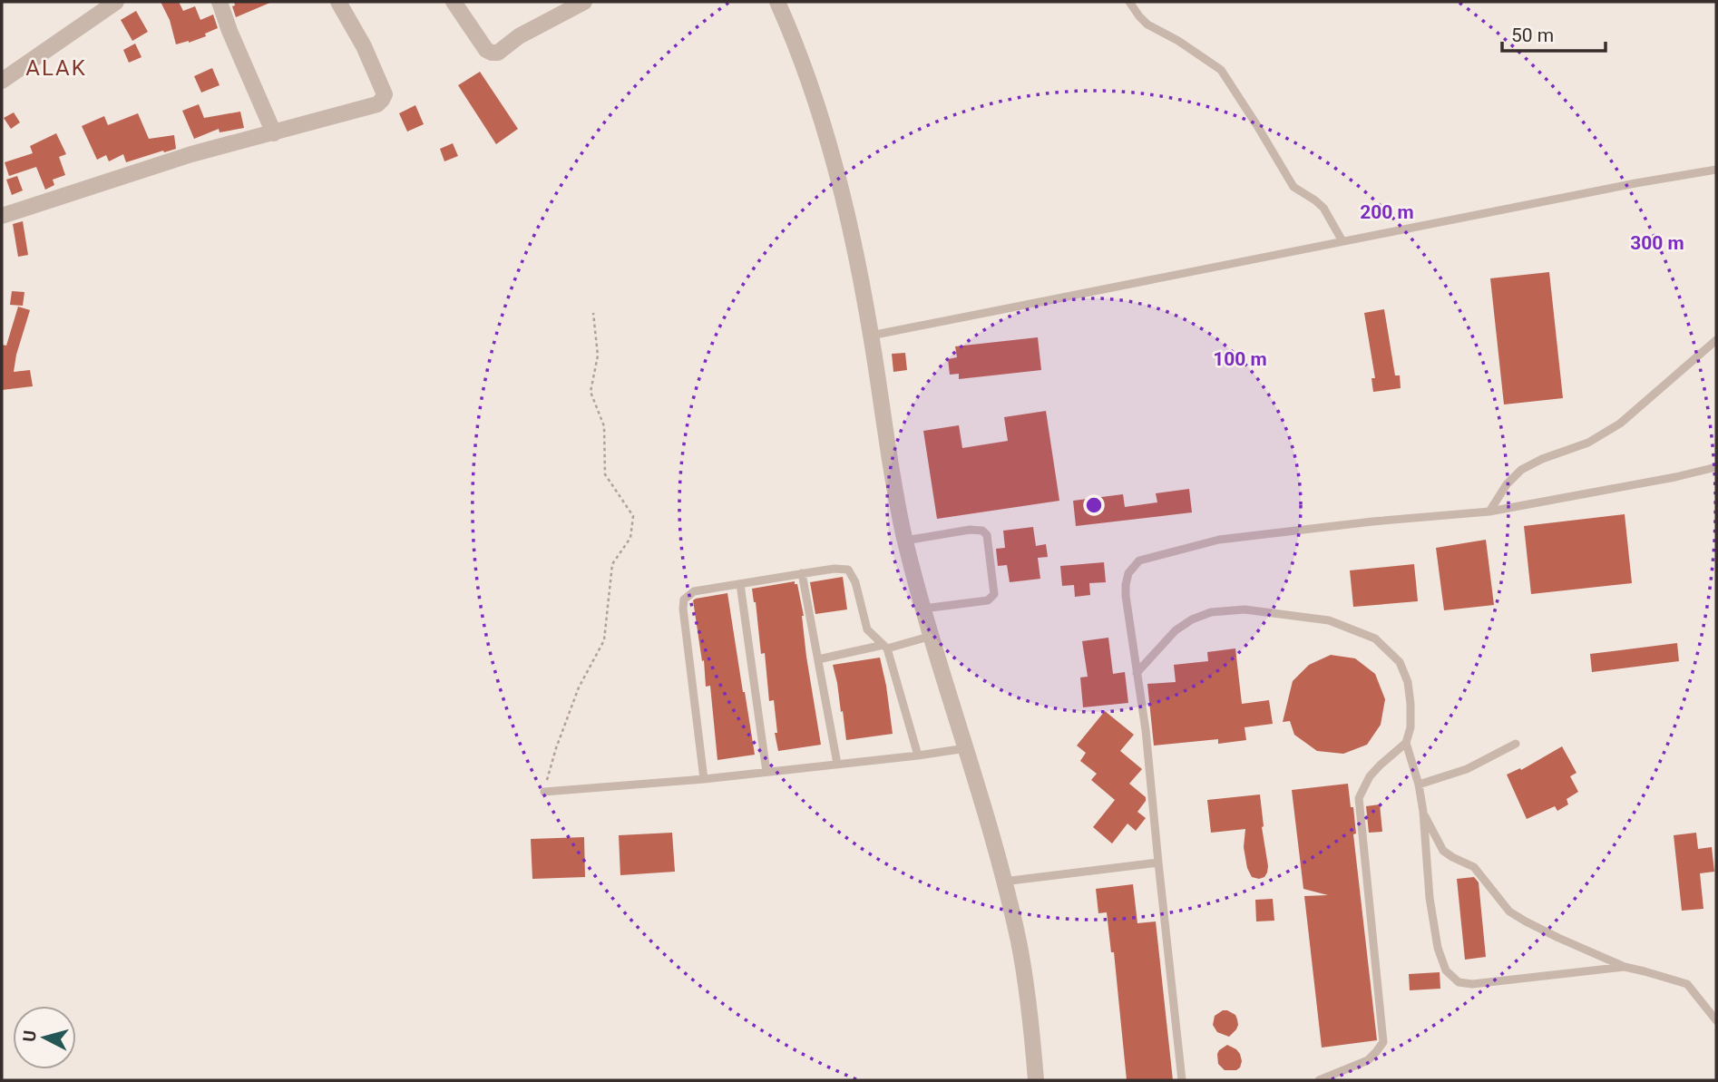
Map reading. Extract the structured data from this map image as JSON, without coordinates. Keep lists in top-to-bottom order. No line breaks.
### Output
{"districts":["ALAK"],"scale_bar":"50 m","north":"left","rings":["200 m","300 m","100 m"]}
